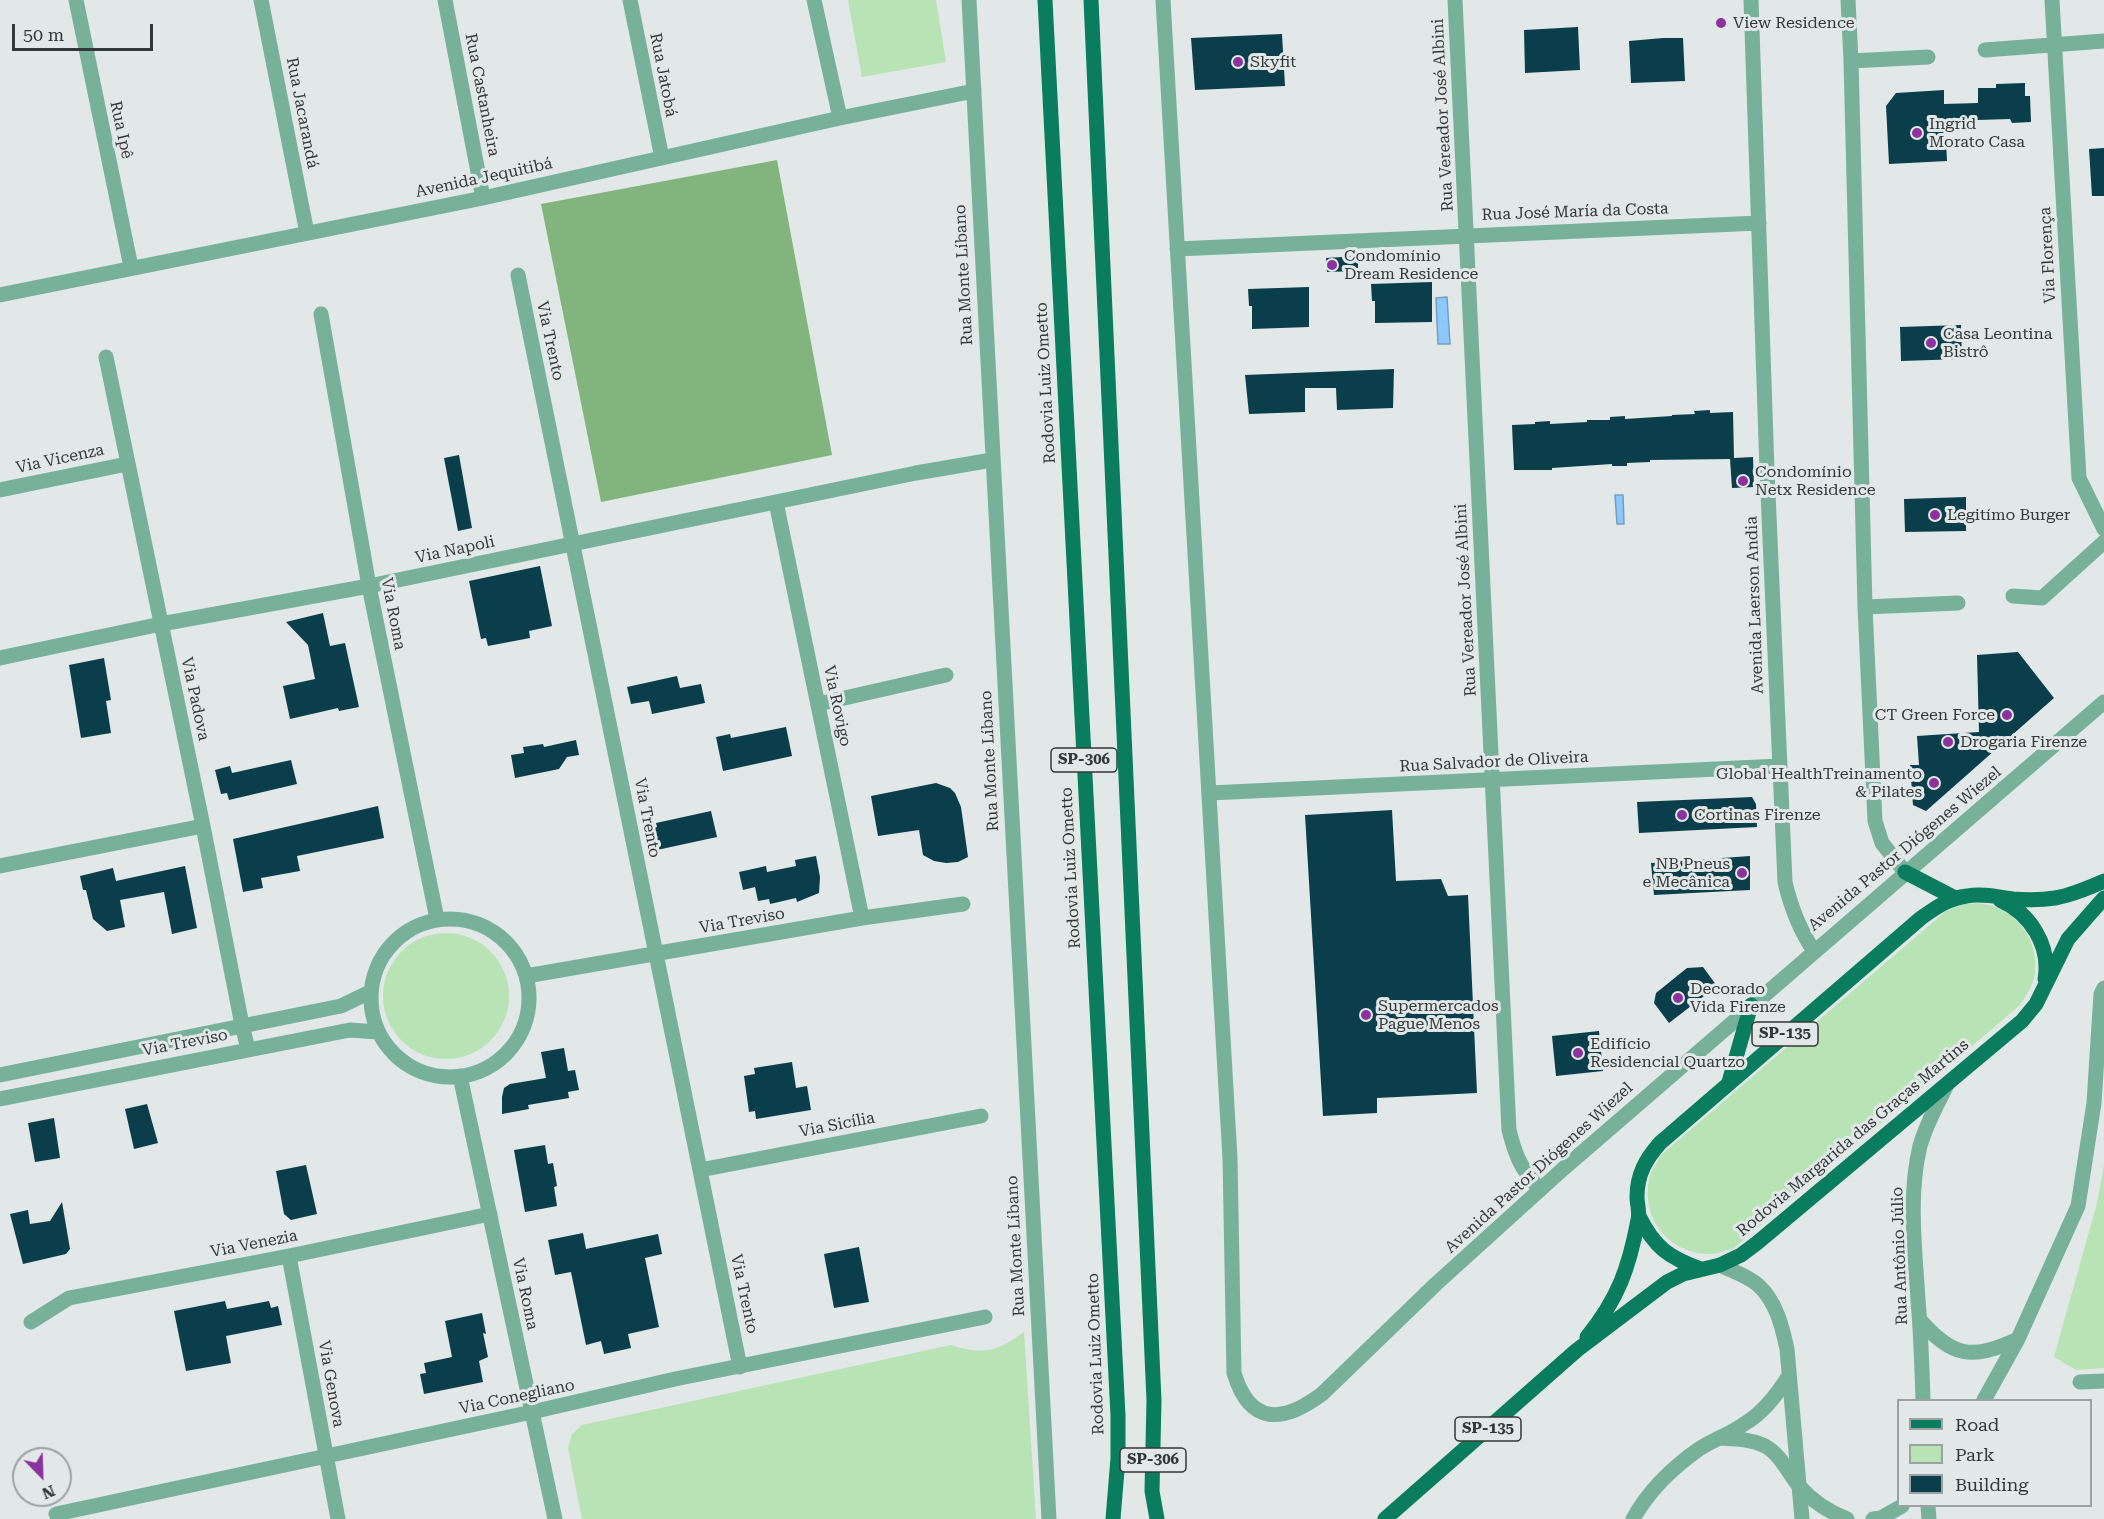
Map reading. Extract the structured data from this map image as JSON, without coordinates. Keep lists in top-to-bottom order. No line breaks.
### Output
{"streets":{"main road":["Rodovia Luiz Ometto","SP-306","SP-135","Rodovia Margarida das Graças Martins"],"street":["Rua Jatobá","Rua Castanheira","Rua Jacarandá","Rua Vereador José Albini","Rua Ipê","Avenida Jequitibá","Rua José María da Costa","Via Florença","Rua Monte Líbano","Via Trento","Via Vicenza","Via Napoli","Avenida Laerson Andia","Via Roma","Via Padova","Via Rovigo","Rua Salvador de Oliveira","Avenida Pastor Diógenes Wiezel","Via Treviso","Via Sicília","Via Venezia","Rua Antônio Júlio","Via Genova","Via Conegliano"]},"crossings":[["Rua Jatobá","Avenida Jequitibá"],["Rua Castanheira","Avenida Jequitibá"],["Rua Jacarandá","Avenida Jequitibá"],["Rua Vereador José Albini","Rua José María da Costa"],["Rua Vereador José Albini","Rua Salvador de Oliveira"],["Rua Vereador José Albini","Avenida Pastor Diógenes Wiezel"],["Rua Ipê","Avenida Jequitibá"],["Avenida Jequitibá","Rua Monte Líbano"],["Rua José María da Costa","Avenida Laerson Andia"],["Rua Monte Líbano","Via Napoli"],["Via Trento","Via Napoli"],["Via Trento","Via Treviso"],["Via Trento","Via Sicília"],["Via Trento","Via Conegliano"],["Via Vicenza","Via Padova"],["Via Napoli","Via Roma"],["Via Napoli","Via Padova"],["Via Napoli","Via Rovigo"],["Avenida Laerson Andia","Rua Salvador de Oliveira"],["Avenida Laerson Andia","Avenida Pastor Diógenes Wiezel"],["Via Roma","Via Treviso"],["Via Roma","Via Venezia"],["Via Roma","Via Conegliano"],["Via Padova","Via Treviso"],["Via Rovigo","Via Treviso"],["Rua Salvador de Oliveira","Avenida Pastor Diógenes Wiezel"],["Rodovia Margarida das Graças Martins","Rua Antônio Júlio"],["Via Venezia","Via Genova"],["Via Genova","Via Conegliano"]],"places":["View Residence","Skyfit","Ingrid Morato Casa","Condomínio Dream Residence","Casa Leontina Bistrô","Condomínio Netx Residence","Legitímo Burger","CT Green Force","Drogaria Firenze","Global HealthTreinamento & Pilates","Cortinas Firenze","NB Pneus e Mecânica","Decorado Vida Firenze","Supermercados Pague Menos","Edifício Residencial Quartzo"],"legend":["Road","Park","Building"],"scale_bar":"50 m","north":"bottom right"}
